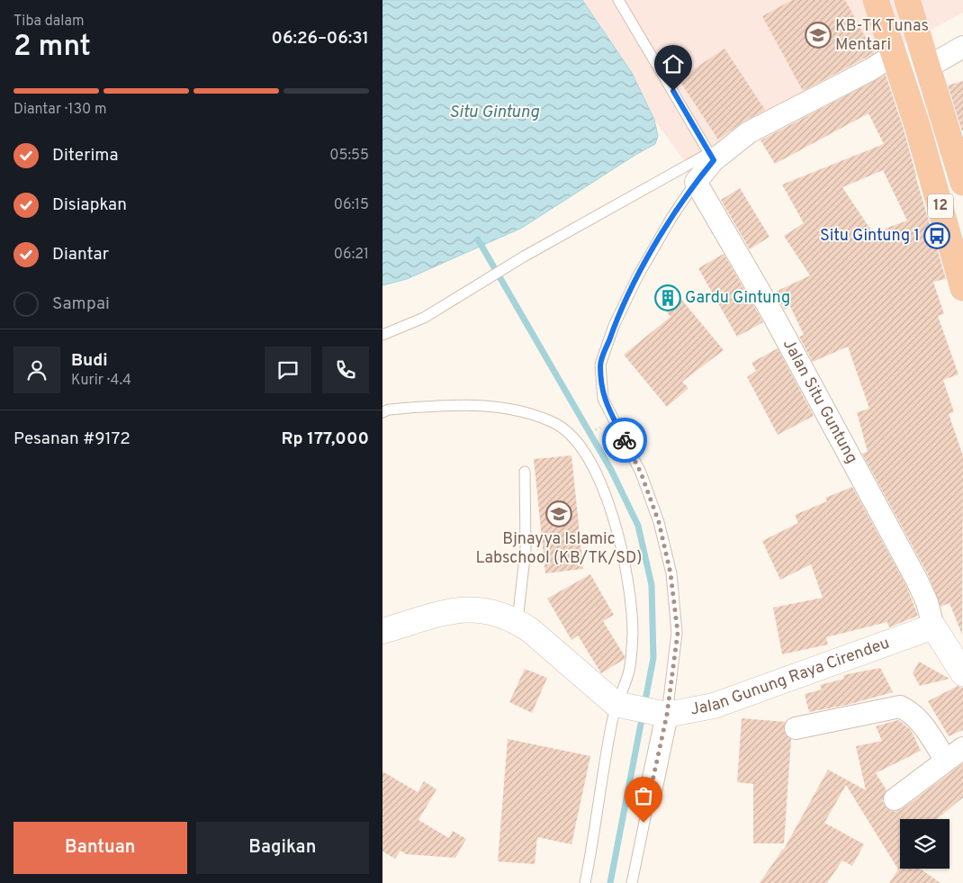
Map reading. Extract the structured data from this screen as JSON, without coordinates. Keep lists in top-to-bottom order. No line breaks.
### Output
{"streets":{"highway":["12"],"street":["Jalan Situ Guntung","Jalan Gunung Raya Cirendeu"]},"crossings":[["Jalan Situ Guntung","Jalan Gunung Raya Cirendeu"]],"water":["Situ Gintung"],"places":{"school or university":["KB-TK Tunas Mentari","Bjnayya Islamic Labschool (KB/TK/SD)"],"bus stop":["Situ Gintung 1"],"building":["Gardu Gintung"]},"page":{"heading":["2 mnt","Tiba dalam","06:26–06:31"],"panel":["Budi","Kurir · 4.4","Pesanan #9172","Rp 177,000"],"bar":"Diantar · 130 m","list":[["Diterima","05:55"],["Disiapkan","06:15"],["Diantar","06:21"],"Sampai"],"buttons":["Bantuan","Bagikan"]}}
